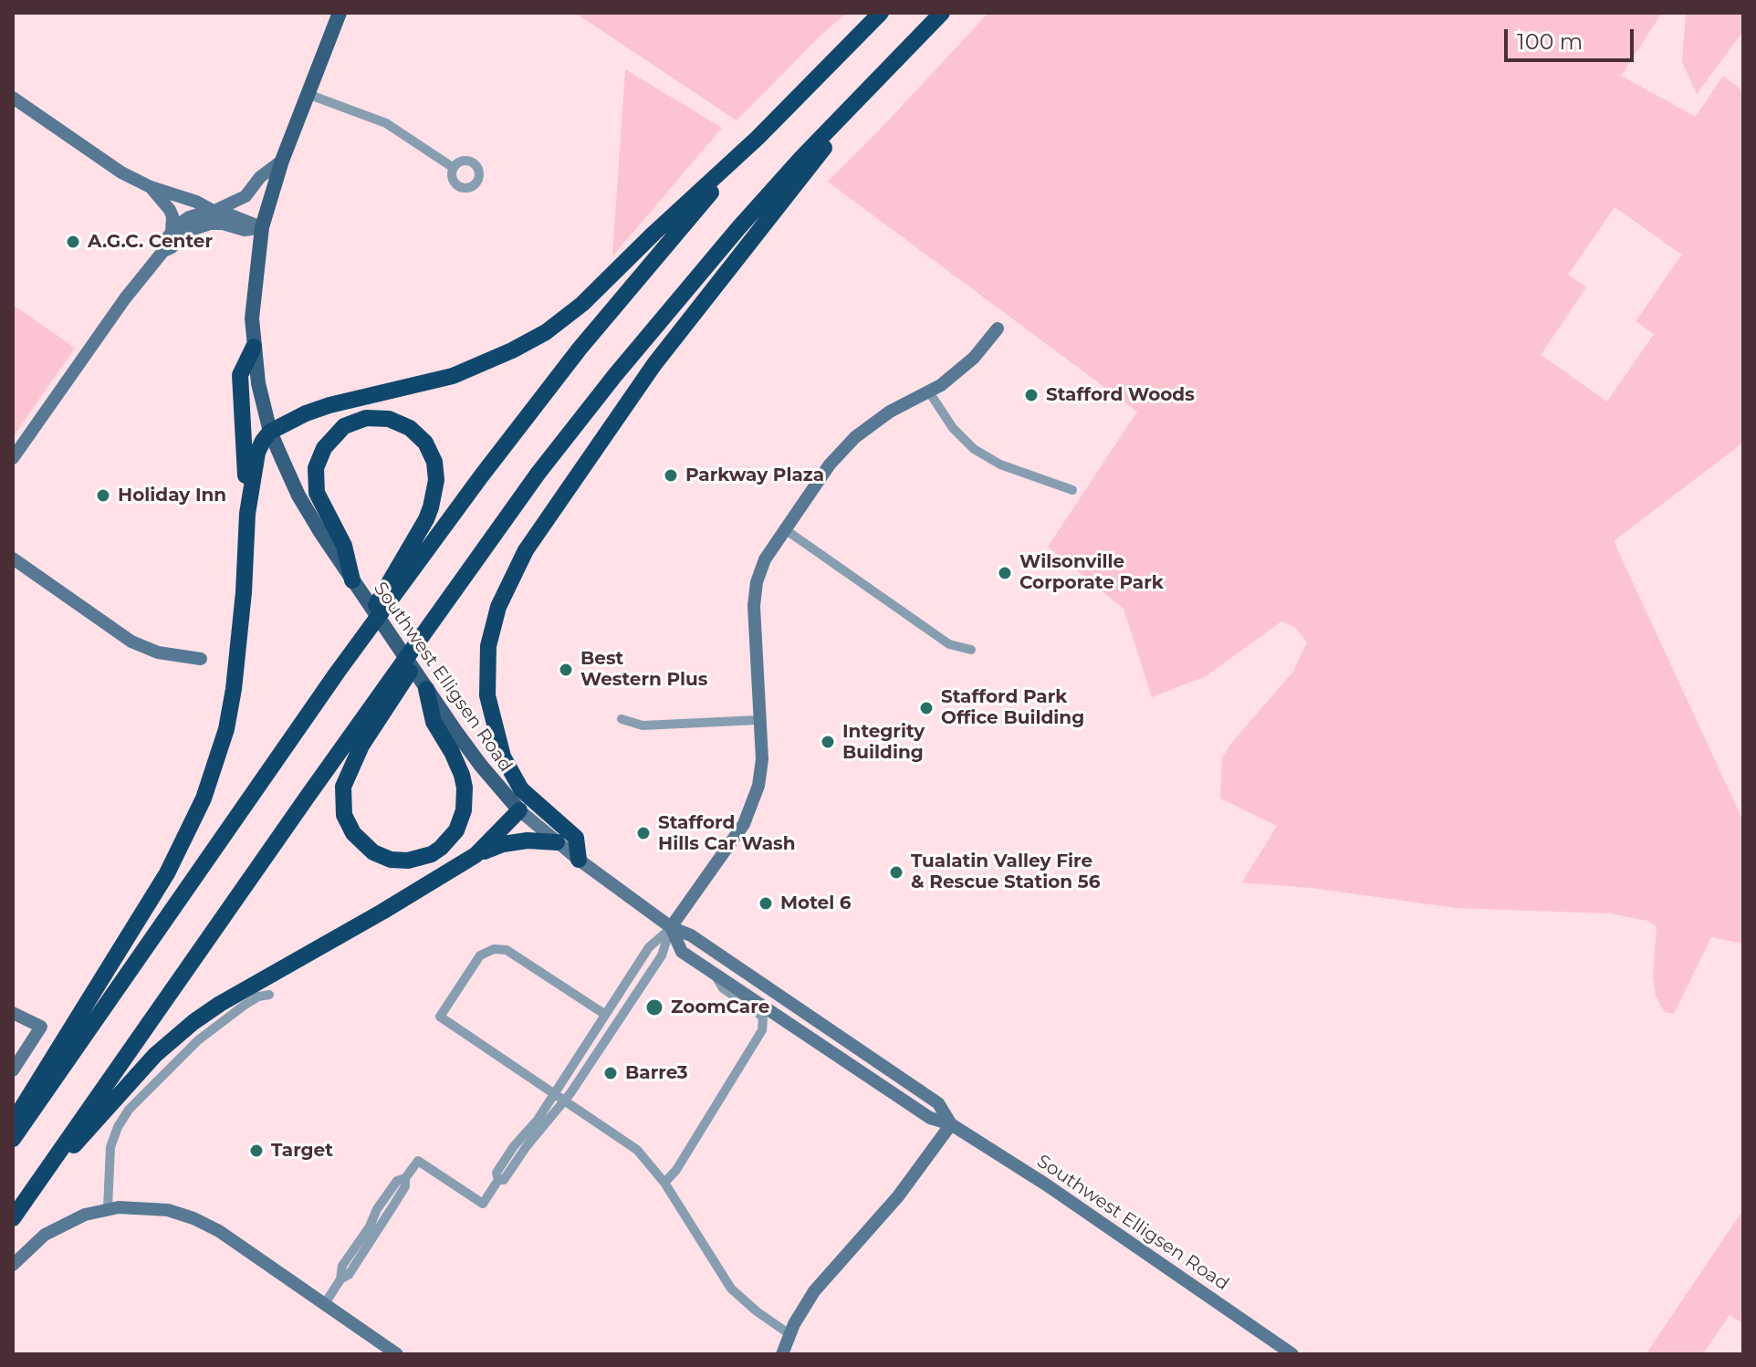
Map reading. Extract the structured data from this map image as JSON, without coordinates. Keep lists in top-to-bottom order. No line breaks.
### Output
{"streets":{"main road":["Southwest Elligsen Road"]},"places":["A.G.C. Center","Stafford Woods","Parkway Plaza","Holiday Inn","Wilsonville Corporate Park","Best Western Plus","Stafford Park Office Building","Integrity Building","Stafford Hills Car Wash","Tualatin Valley Fire & Rescue Station 56","Motel 6","ZoomCare","Barre3","Target"],"scale_bar":"100 m"}
